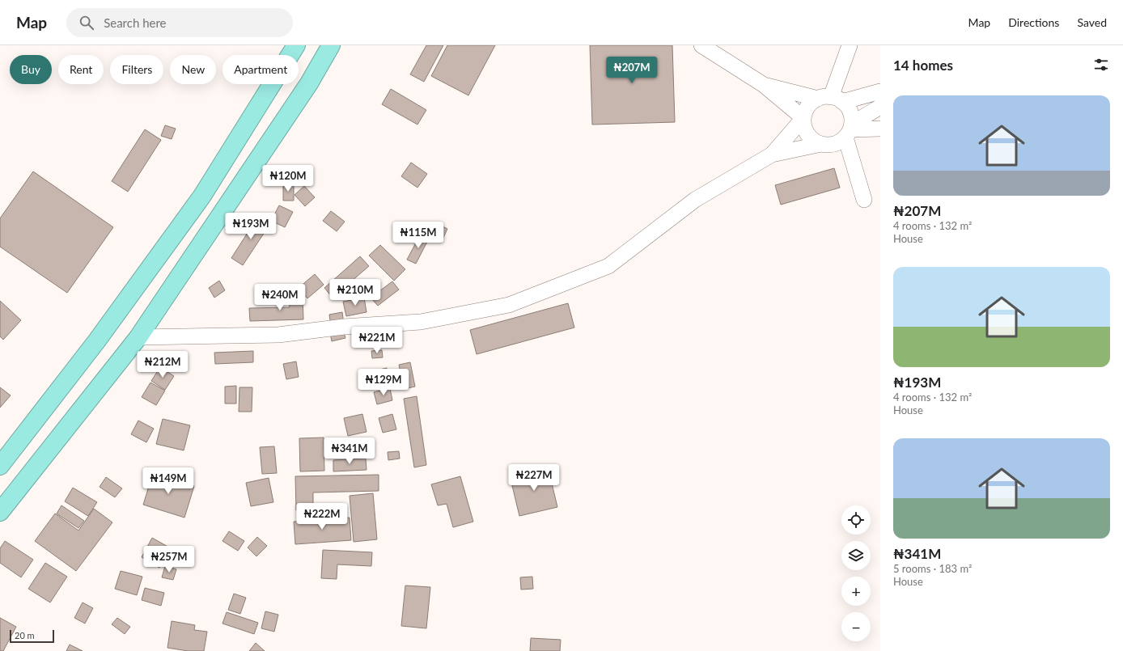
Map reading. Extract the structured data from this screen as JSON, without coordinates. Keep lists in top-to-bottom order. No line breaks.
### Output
{"scale_bar":"20 m","page":{"header":"Map","search":"Search here","nav":["Map","Directions","Saved"],"heading":"14 homes","chip":["Buy","Rent","Filters","New","Apartment"],"price":["₦207M","₦120M","₦193M","₦115M","₦210M","₦240M","₦221M","₦212M","₦129M","₦341M","₦227M","₦149M","₦222M","₦257M"],"list":[{"name":"₦207M","note":"4 rooms · 132 m² · House"},{"name":"₦193M","note":"4 rooms · 132 m² · House"},{"name":"₦341M","note":"5 rooms · 183 m² · House"}],"map_buttons":["+","−"],"scale":"20 m"}}
